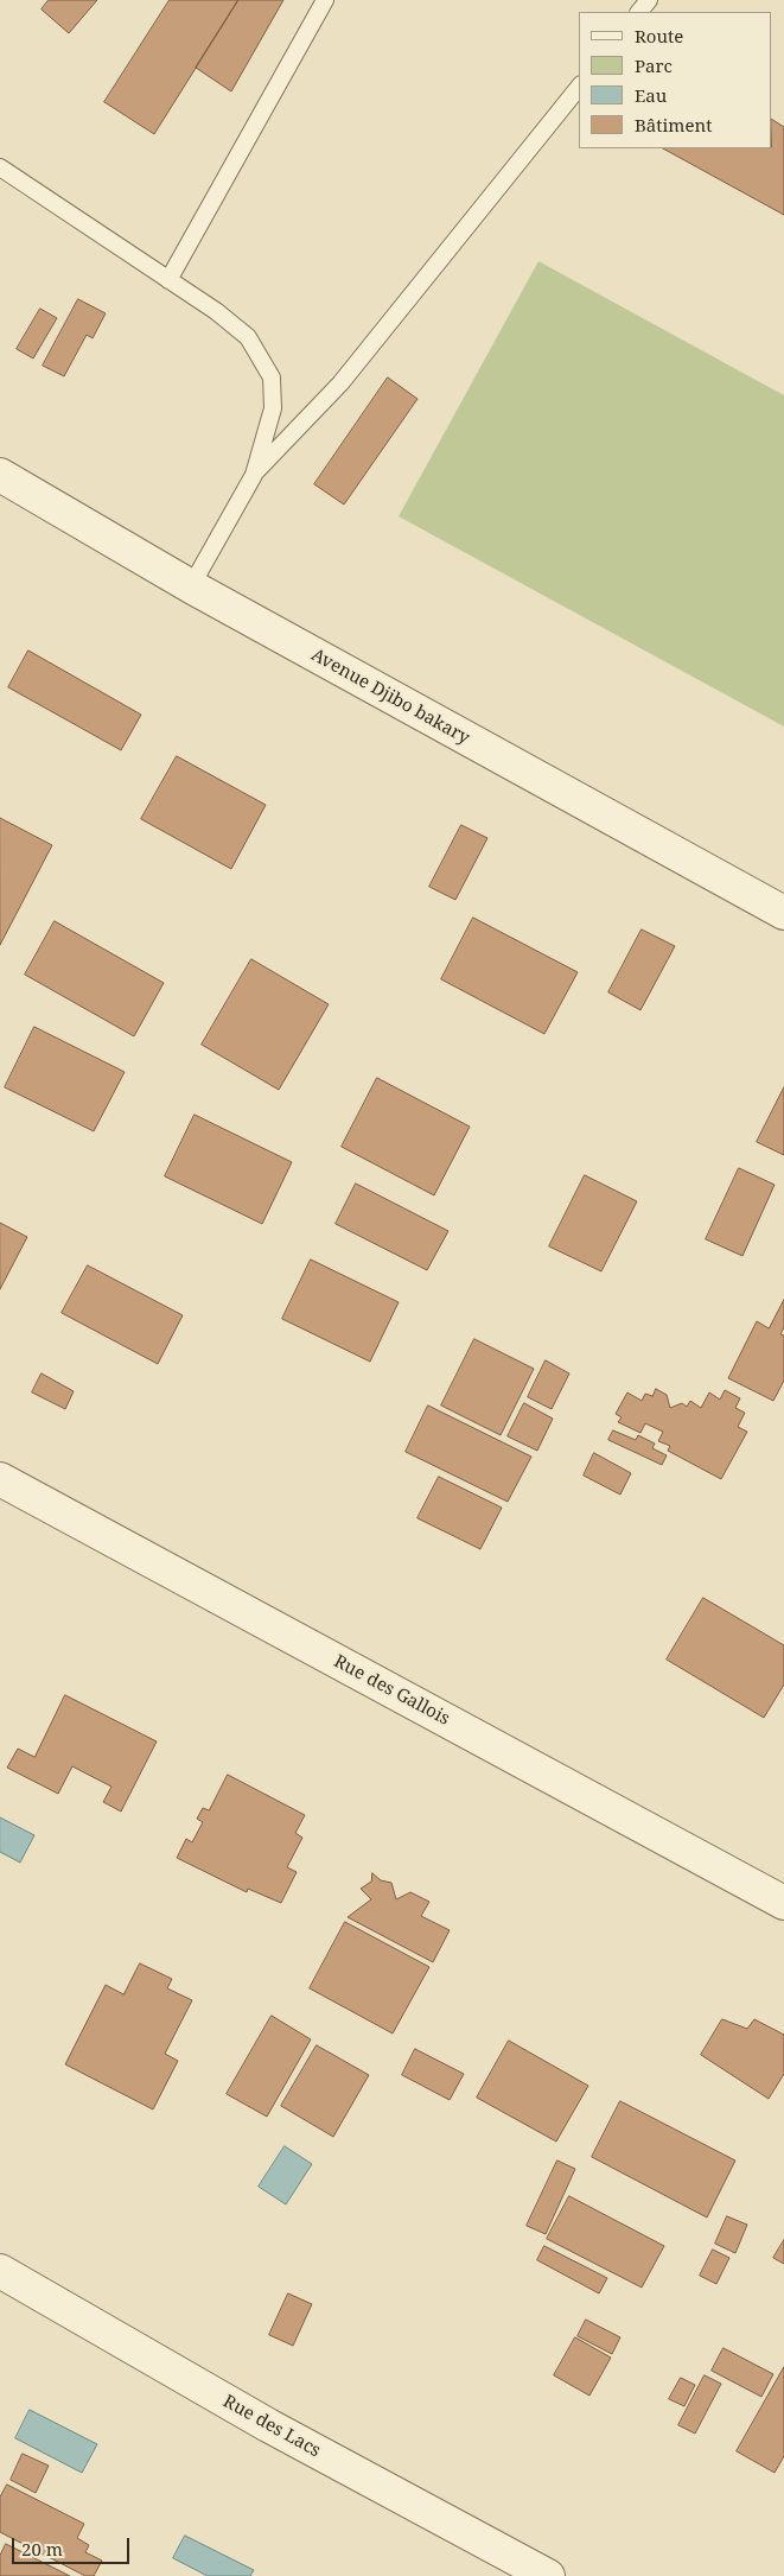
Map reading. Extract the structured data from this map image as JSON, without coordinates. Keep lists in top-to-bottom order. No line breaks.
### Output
{"streets":{"street":["Avenue Djibo bakary","Rue des Gallois","Rue des Lacs"]},"legend":["Route","Parc","Eau","Bâtiment"],"scale_bar":"20 m"}
